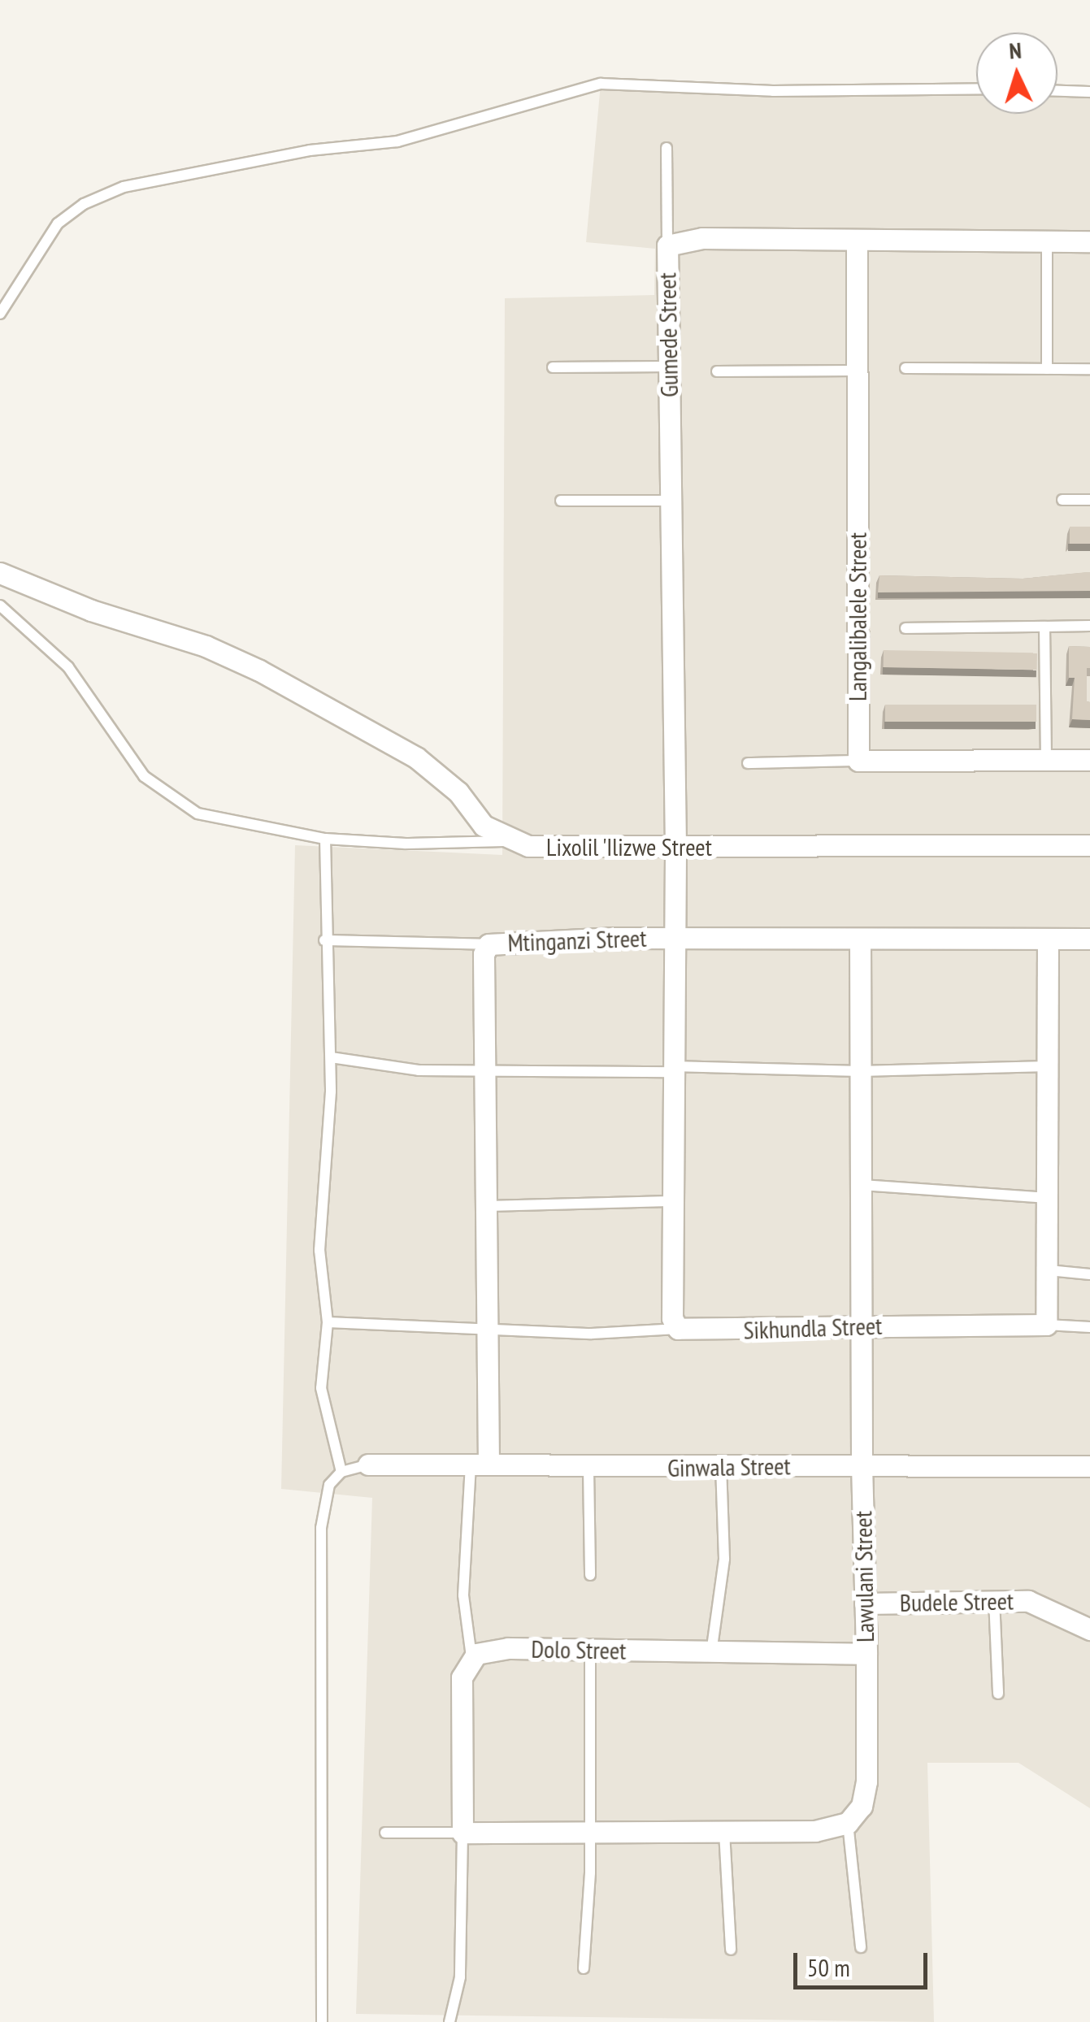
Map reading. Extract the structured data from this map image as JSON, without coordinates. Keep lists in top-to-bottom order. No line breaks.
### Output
{"streets":{"street":["Gumede Street","Langalibalele Street","Lixolil 'Ilizwe Street","Mtinganzi Street","Sikhundla Street","Ginwala Street","Lawulani Street","Budele Street","Dolo Street"]},"crossings":[["Gumede Street","Langalibalele Street"],["Gumede Street","Lixolil 'Ilizwe Street"],["Mtinganzi Street","Ginwala Street"],["Mtinganzi Street","Lawulani Street"],["Sikhundla Street","Lawulani Street"],["Ginwala Street","Lawulani Street"],["Lawulani Street","Budele Street"],["Lawulani Street","Dolo Street"]],"scale_bar":"50 m","north":"top"}
